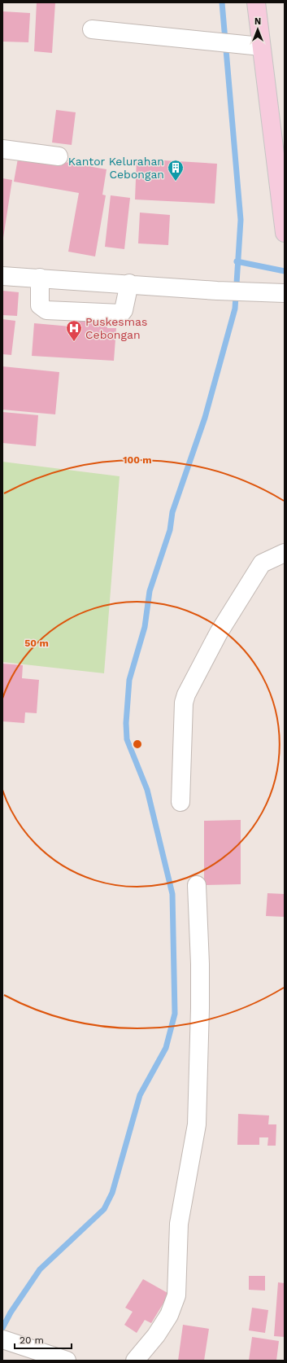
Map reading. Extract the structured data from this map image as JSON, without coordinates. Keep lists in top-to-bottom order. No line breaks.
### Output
{"places":{"building":["Kantor Kelurahan Cebongan"],"hospital":["Puskesmas Cebongan"]},"scale_bar":"20 m","north":"top","rings":["100 m","50 m"]}
